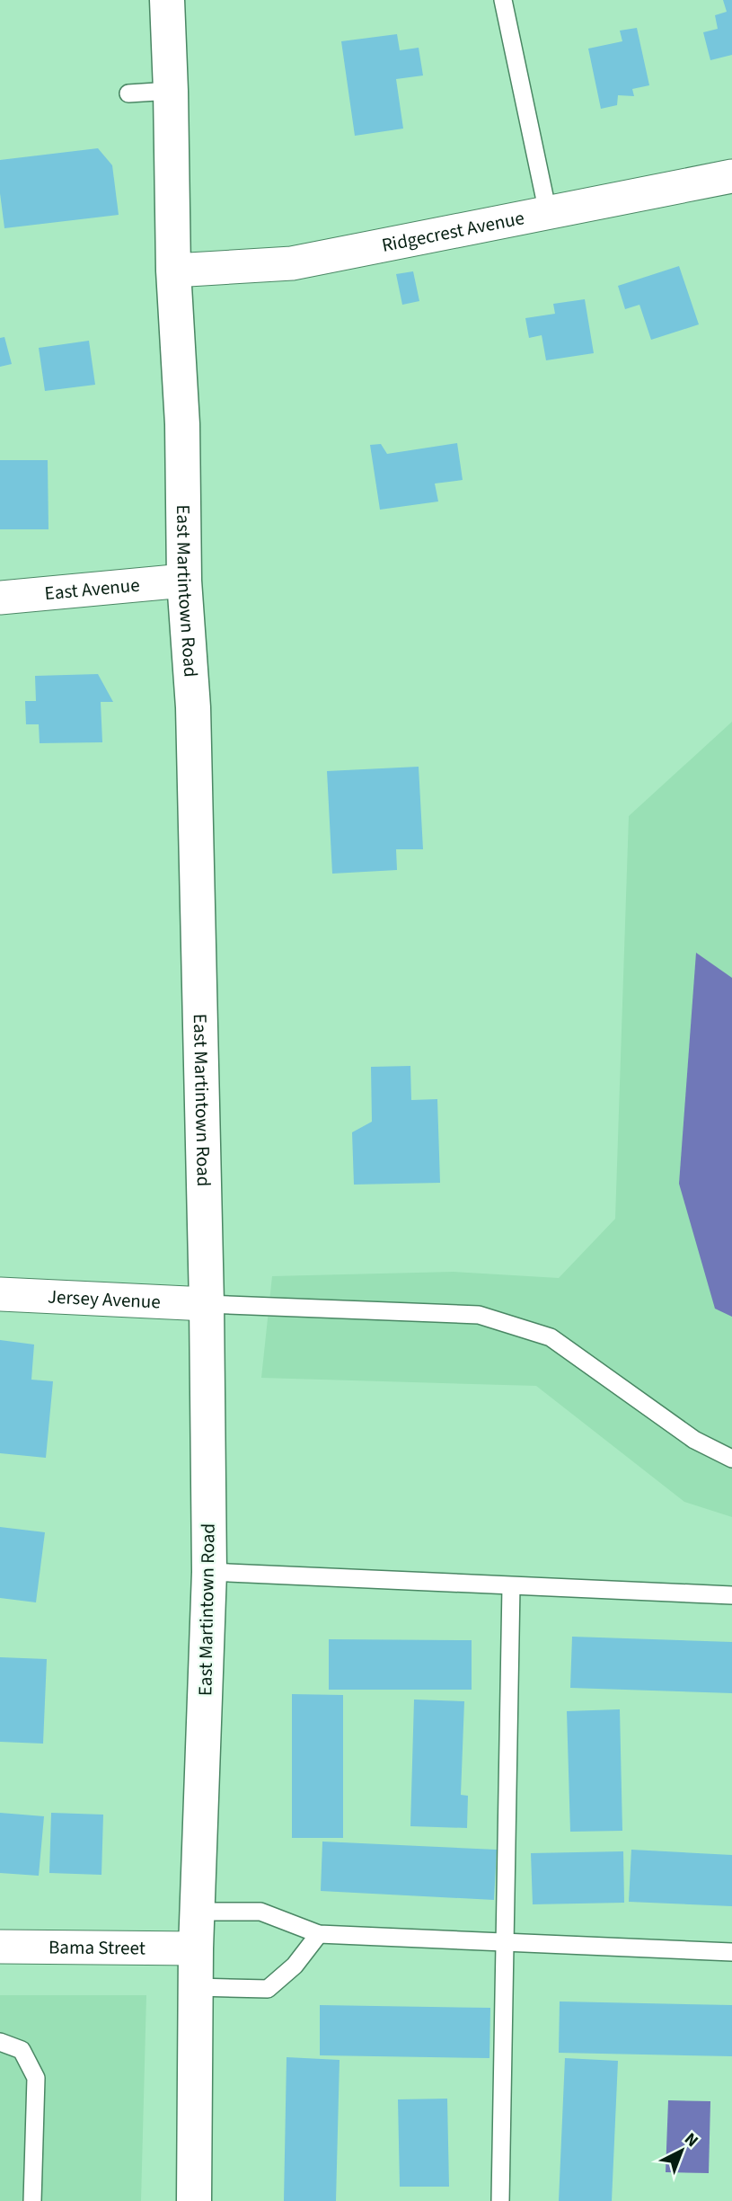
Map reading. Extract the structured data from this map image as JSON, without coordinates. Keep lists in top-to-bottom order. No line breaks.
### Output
{"streets":{"main road":["East Martintown Road"],"street":["Ridgecrest Avenue","East Avenue","Jersey Avenue","Bama Street"]},"crossings":[["Ridgecrest Avenue","East Martintown Road"],["East Avenue","East Martintown Road"],["East Martintown Road","Jersey Avenue"],["East Martintown Road","Bama Street"]],"north":"top right"}
